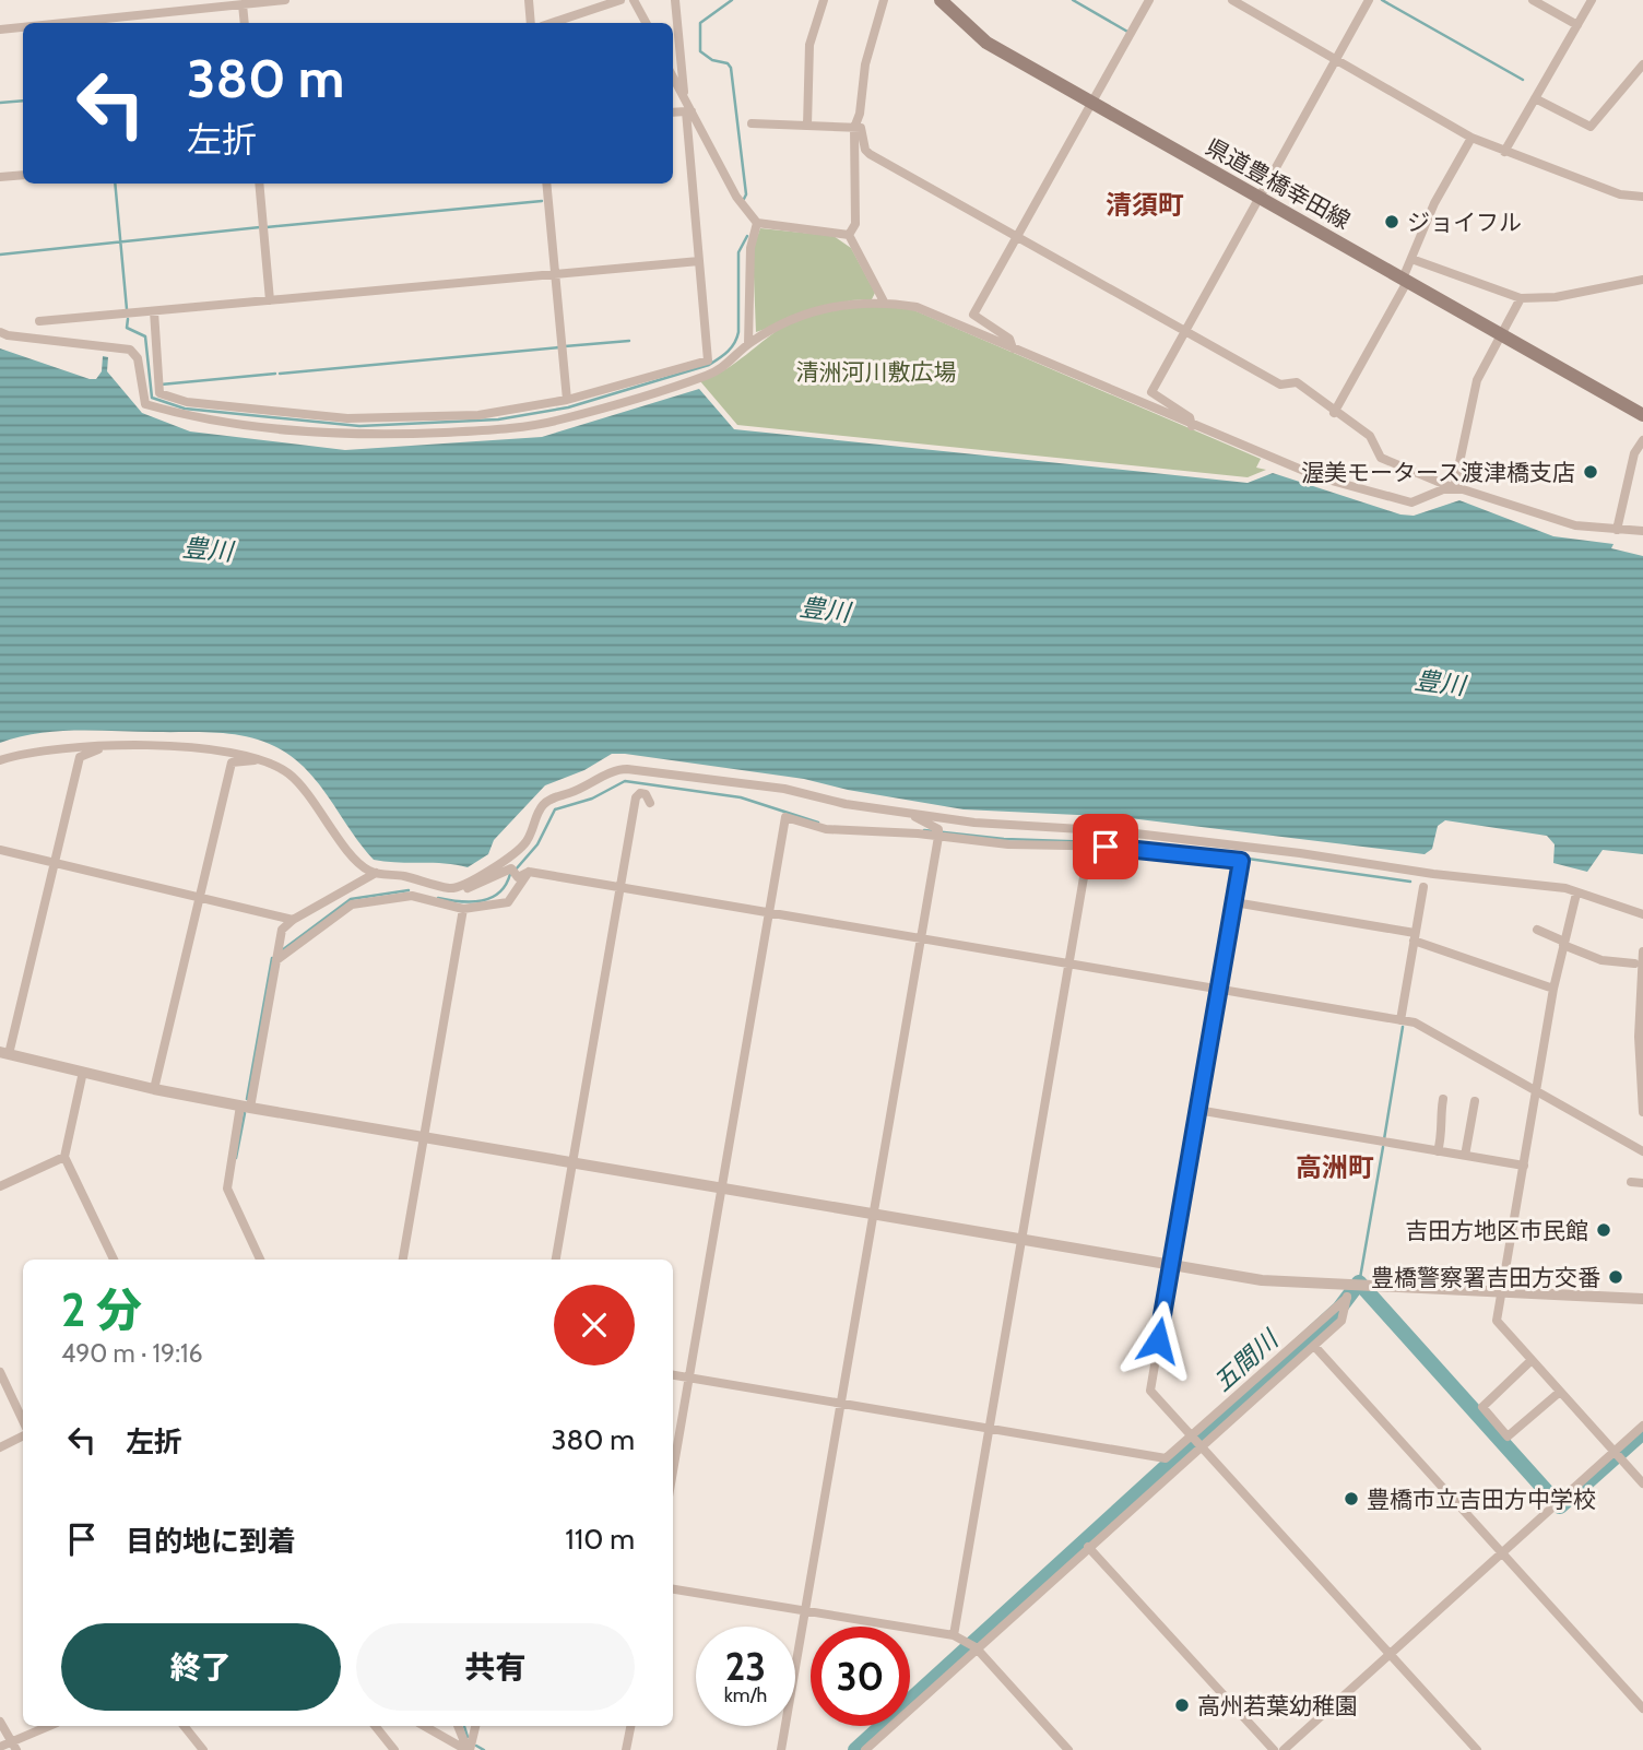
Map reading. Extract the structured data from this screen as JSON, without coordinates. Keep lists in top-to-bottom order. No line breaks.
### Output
{"streets":{"main road":["県道豊橋幸田線"]},"districts":["清須町","高洲町"],"water":["豊川","五間川"],"parks":["清洲河川敷広場"],"places":["ジョイフル","渥美モータース渡津橋支店","吉田方地区市民館","豊橋警察署吉田方交番","豊橋市立吉田方中学校","高州若葉幼稚園"],"page":{"turn":["380 m","左折"],"heading":["2 分","490 m · 19:16"],"list":[{"name":"左折","value":"380 m"},{"name":"目的地に到着","value":"110 m"}],"buttons":["終了","共有"],"speed":"23 km/h","limit":"30"}}
